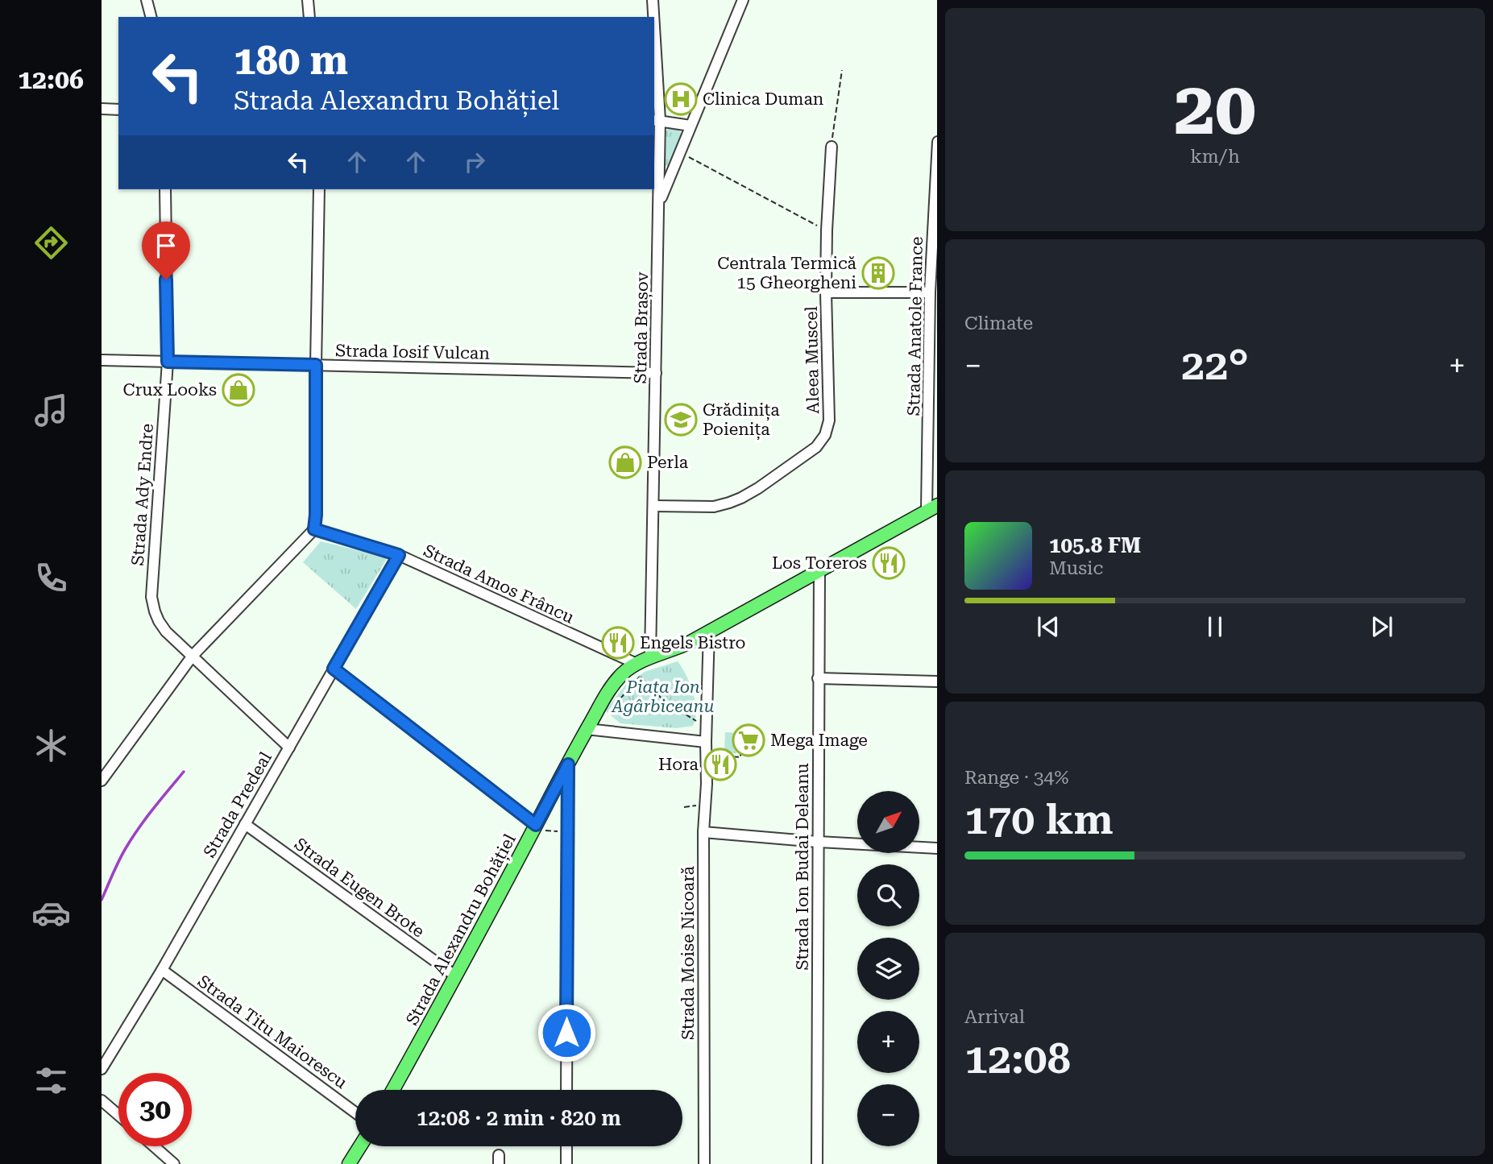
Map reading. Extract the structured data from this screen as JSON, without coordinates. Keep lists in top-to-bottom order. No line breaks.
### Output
{"streets":{"main road":["Strada Alexandru Bohățiel"],"street":["Strada Anatole France","Strada Brașov","Strada Iosif Vulcan","Aleea Muscel","Strada Ady Endre","Strada Amos Frâncu","Strada Predeal","Strada Ion Budai Deleanu","Strada Eugen Brote","Strada Moise Nicoară","Strada Titu Maiorescu"]},"crossings":[["Strada Anatole France","Aleea Muscel"],["Strada Anatole France","Strada Alexandru Bohățiel"],["Strada Brașov","Strada Iosif Vulcan"],["Strada Brașov","Aleea Muscel"],["Strada Brașov","Strada Alexandru Bohățiel"],["Strada Iosif Vulcan","Strada Ady Endre"],["Strada Ady Endre","Strada Predeal"],["Strada Amos Frâncu","Strada Predeal"],["Strada Amos Frâncu","Strada Alexandru Bohățiel"],["Strada Predeal","Strada Eugen Brote"],["Strada Predeal","Strada Titu Maiorescu"],["Strada Ion Budai Deleanu","Strada Alexandru Bohățiel"],["Strada Eugen Brote","Strada Alexandru Bohățiel"]],"parks":["Piața Ion Agârbiceanu"],"places":{"hospital":["Clinica Duman"],"building":["Centrala Termică 15 Gheorgheni"],"shop":["Crux Looks","Perla"],"school or university":["Grădinița Poienița"],"restaurant":["Los Toreros","Engels Bistro","Hora"],"supermarket":["Mega Image"]},"north":"top right","page":{"tabs":"12:06","tile":[["20","km/h"],"Climate",["Range · 34%","170 km"],["Arrival","12:08"]],"turn":["180 m","Strada Alexandru Bohățiel"],"heat":["−","22°","+"],"song":["105.8 FM","Music"],"map_buttons":["+","−"],"limit":"30","trip":"12:08 · 2 min · 820 m"}}
